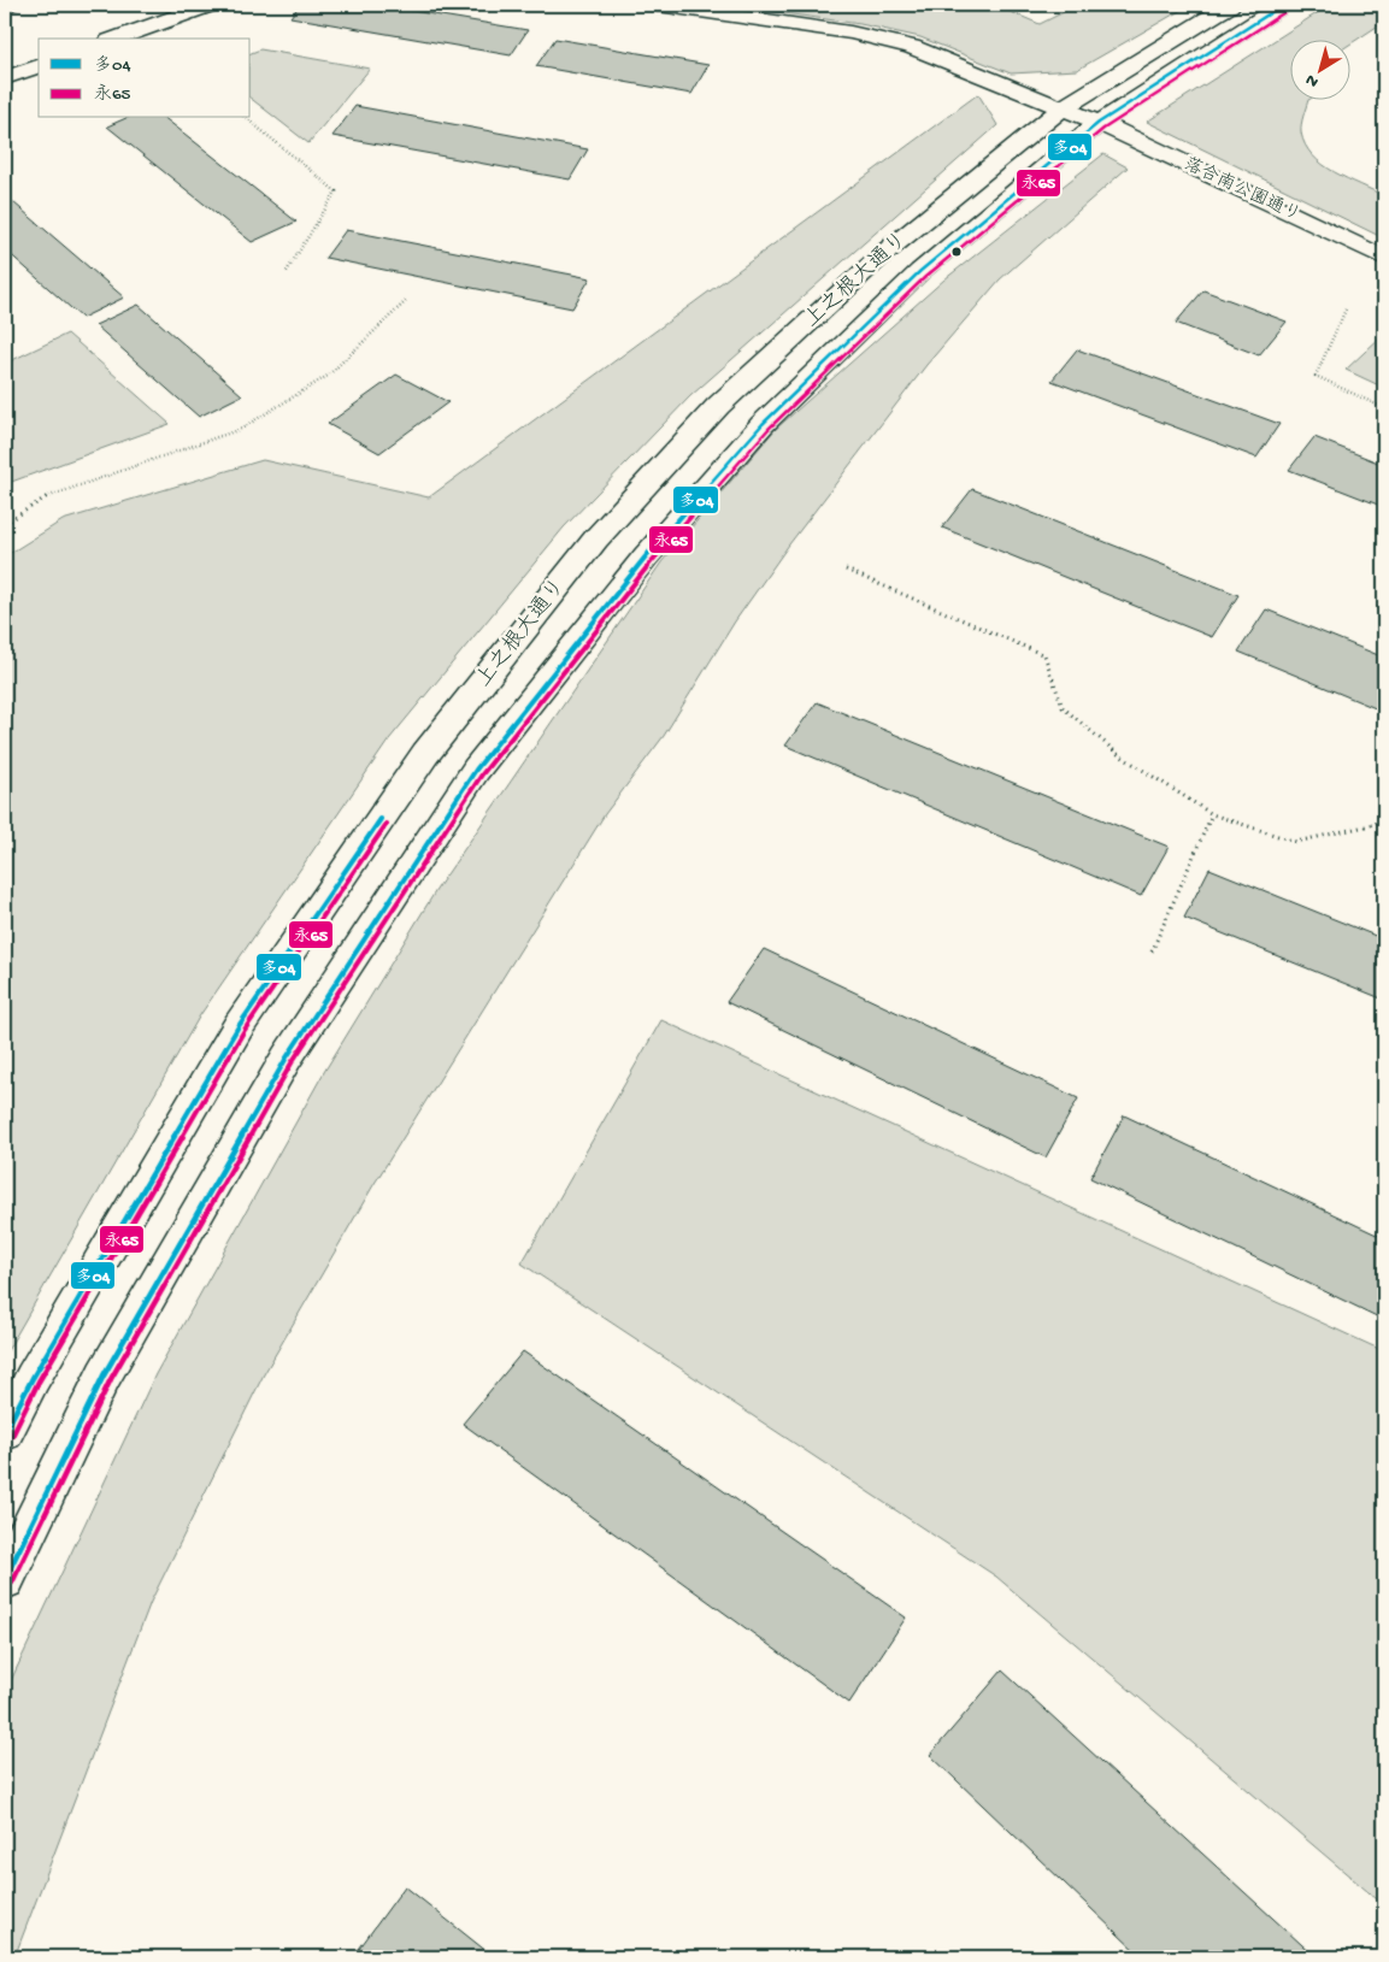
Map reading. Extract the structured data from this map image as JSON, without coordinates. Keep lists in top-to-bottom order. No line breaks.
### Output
{"streets":{"street":["落合南公園通り","上之根大通り"]},"crossings":[["落合南公園通り","上之根大通り"]],"lines":["transit line 多04","transit line 永65"],"legend":["多04","永65"],"north":"bottom left"}
